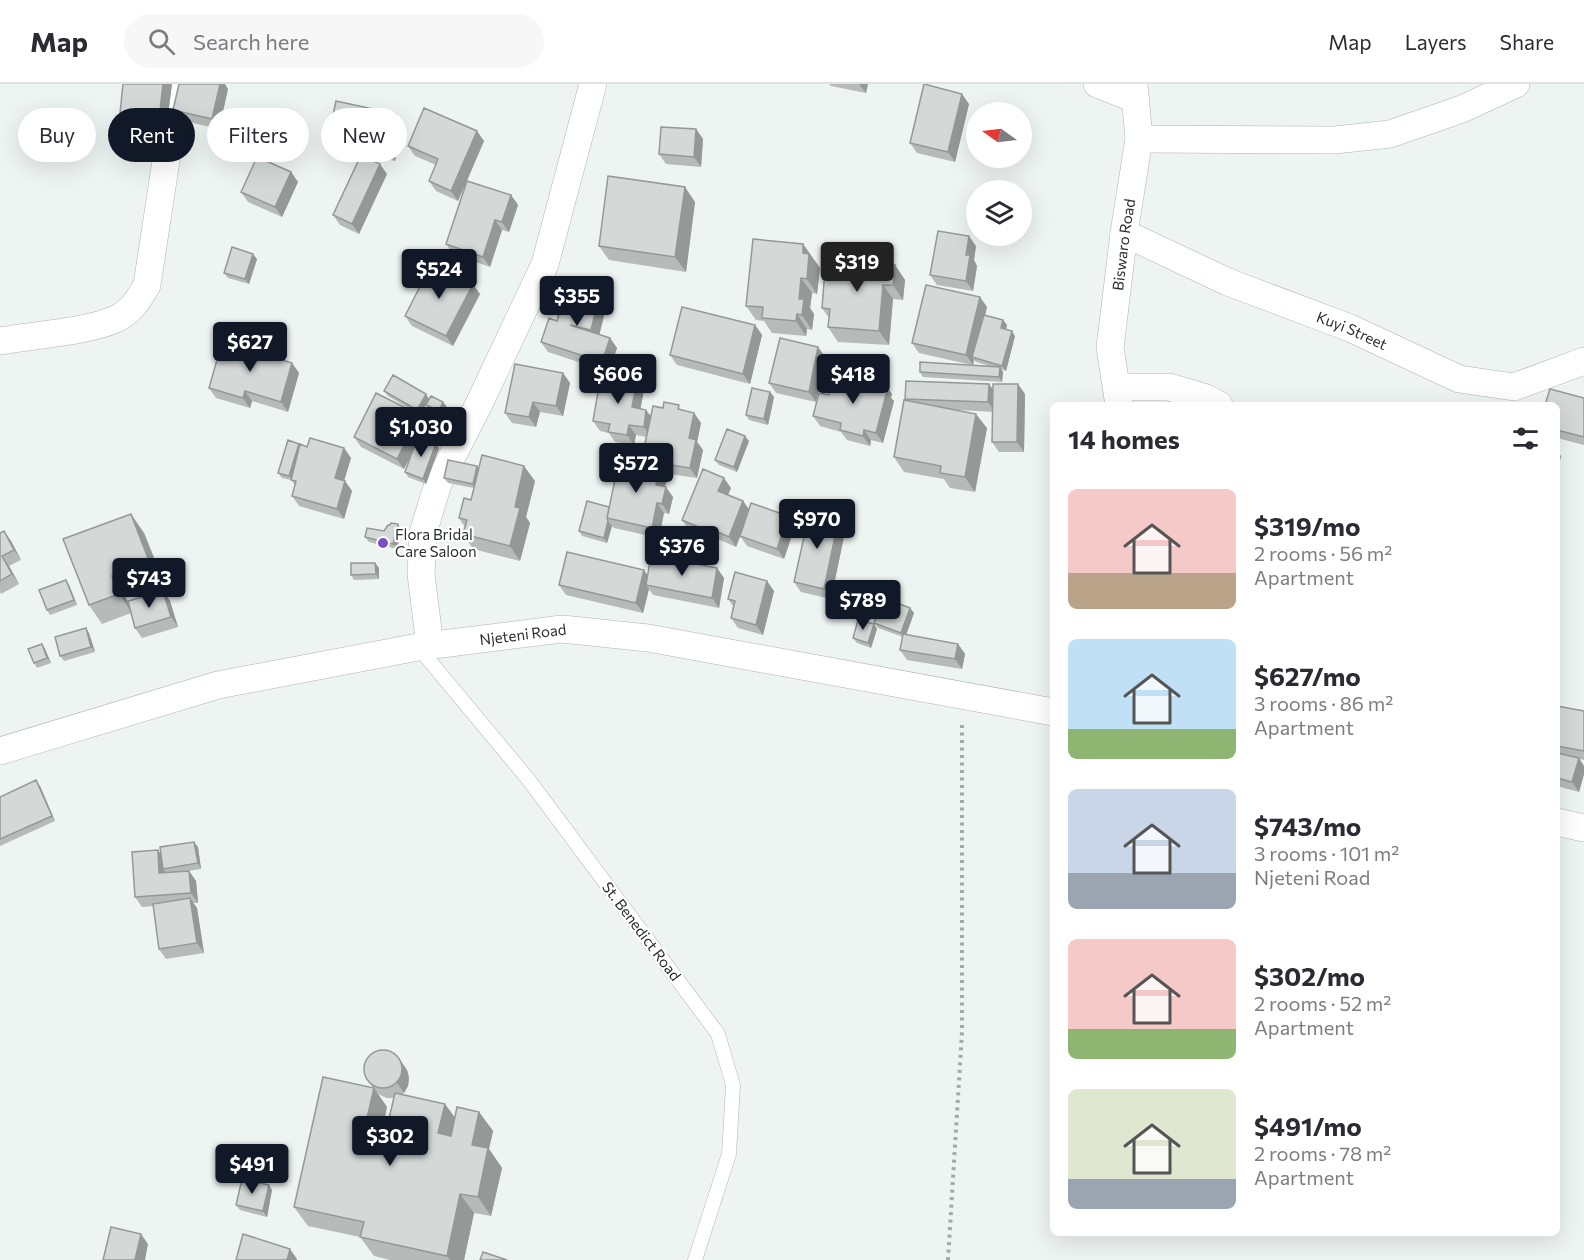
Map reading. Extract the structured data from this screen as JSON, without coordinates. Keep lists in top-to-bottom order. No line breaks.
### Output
{"streets":{"street":["Biswaro Road","Kuyi Street","Njeteni Road"],"lane":["St. Benedict Road"]},"crossings":[["Biswaro Road","Kuyi Street"],["Njeteni Road","St. Benedict Road"]],"places":["Flora Bridal Care Saloon"],"north":"left","page":{"header":"Map","search":"Search here","nav":["Map","Layers","Share"],"chip":["Buy","Rent","Filters","New"],"price":["$319","$524","$355","$627","$606","$418","$1,030","$572","$970","$376","$743","$789","$302","$491"],"heading":"14 homes","list":[{"name":"$319/mo","note":"2 rooms · 56 m² · Apartment"},{"name":"$627/mo","note":"3 rooms · 86 m² · Apartment"},{"name":"$743/mo","note":"3 rooms · 101 m² · Njeteni Road"},{"name":"$302/mo","note":"2 rooms · 52 m² · Apartment"},{"name":"$491/mo","note":"2 rooms · 78 m² · Apartment"}]}}
